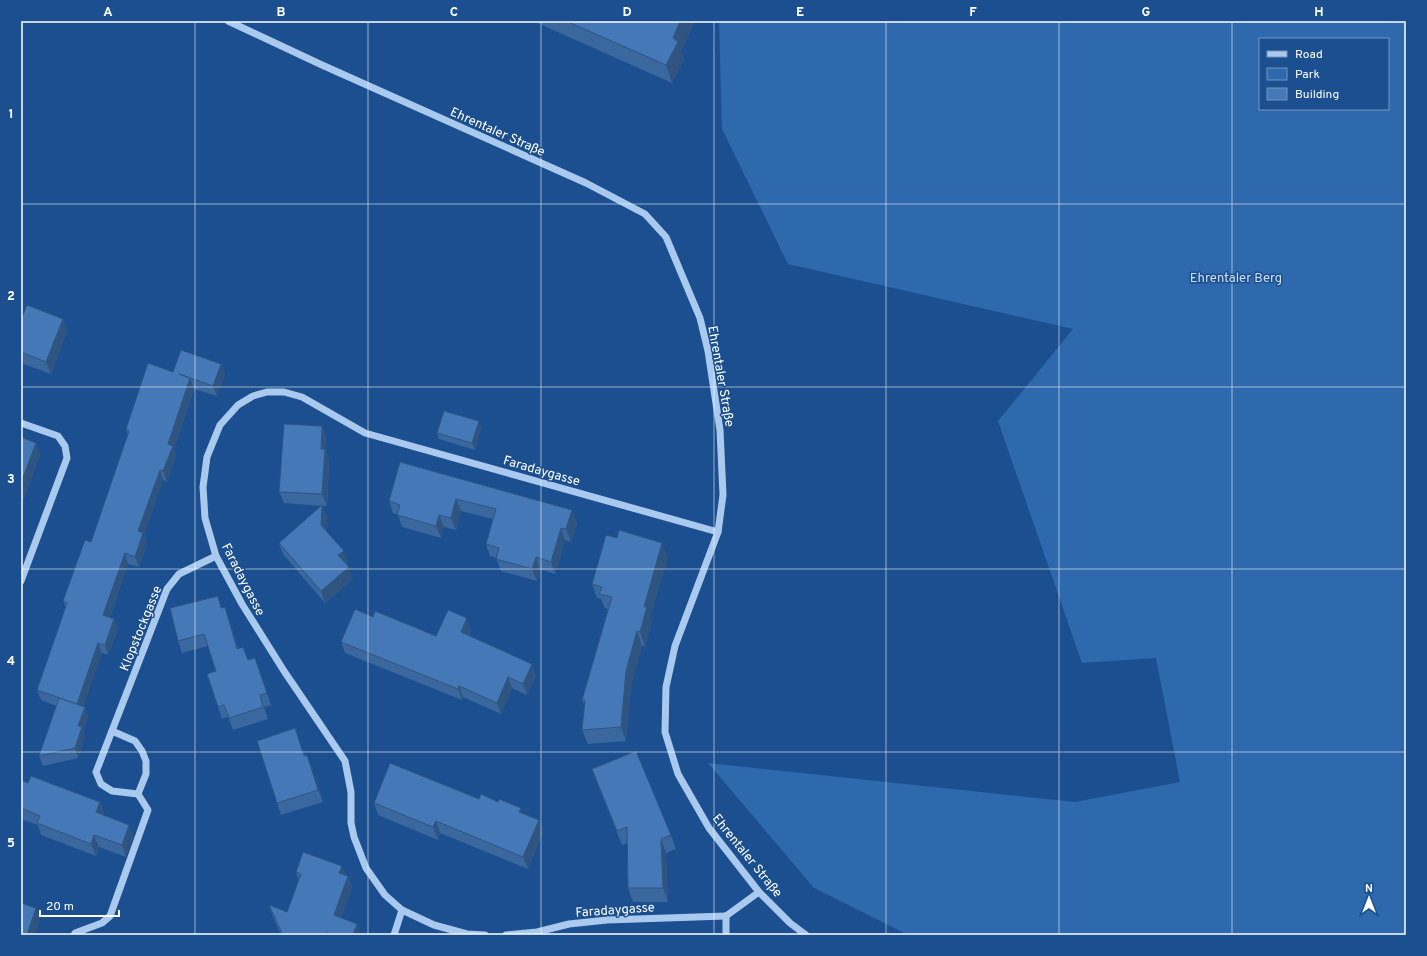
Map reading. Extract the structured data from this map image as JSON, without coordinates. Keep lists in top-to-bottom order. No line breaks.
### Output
{"streets":{"street":["Ehrentaler Straße","Faradaygasse","Klopstockgasse"]},"crossings":[["Ehrentaler Straße","Faradaygasse"],["Faradaygasse","Klopstockgasse"]],"parks":["Ehrentaler Berg"],"legend":["Road","Park","Building"],"scale_bar":"20 m","north":"top","grid":{"columns":["A","B","C","D","E","F","G","H"],"rows":["1","2","3","4","5"]}}
